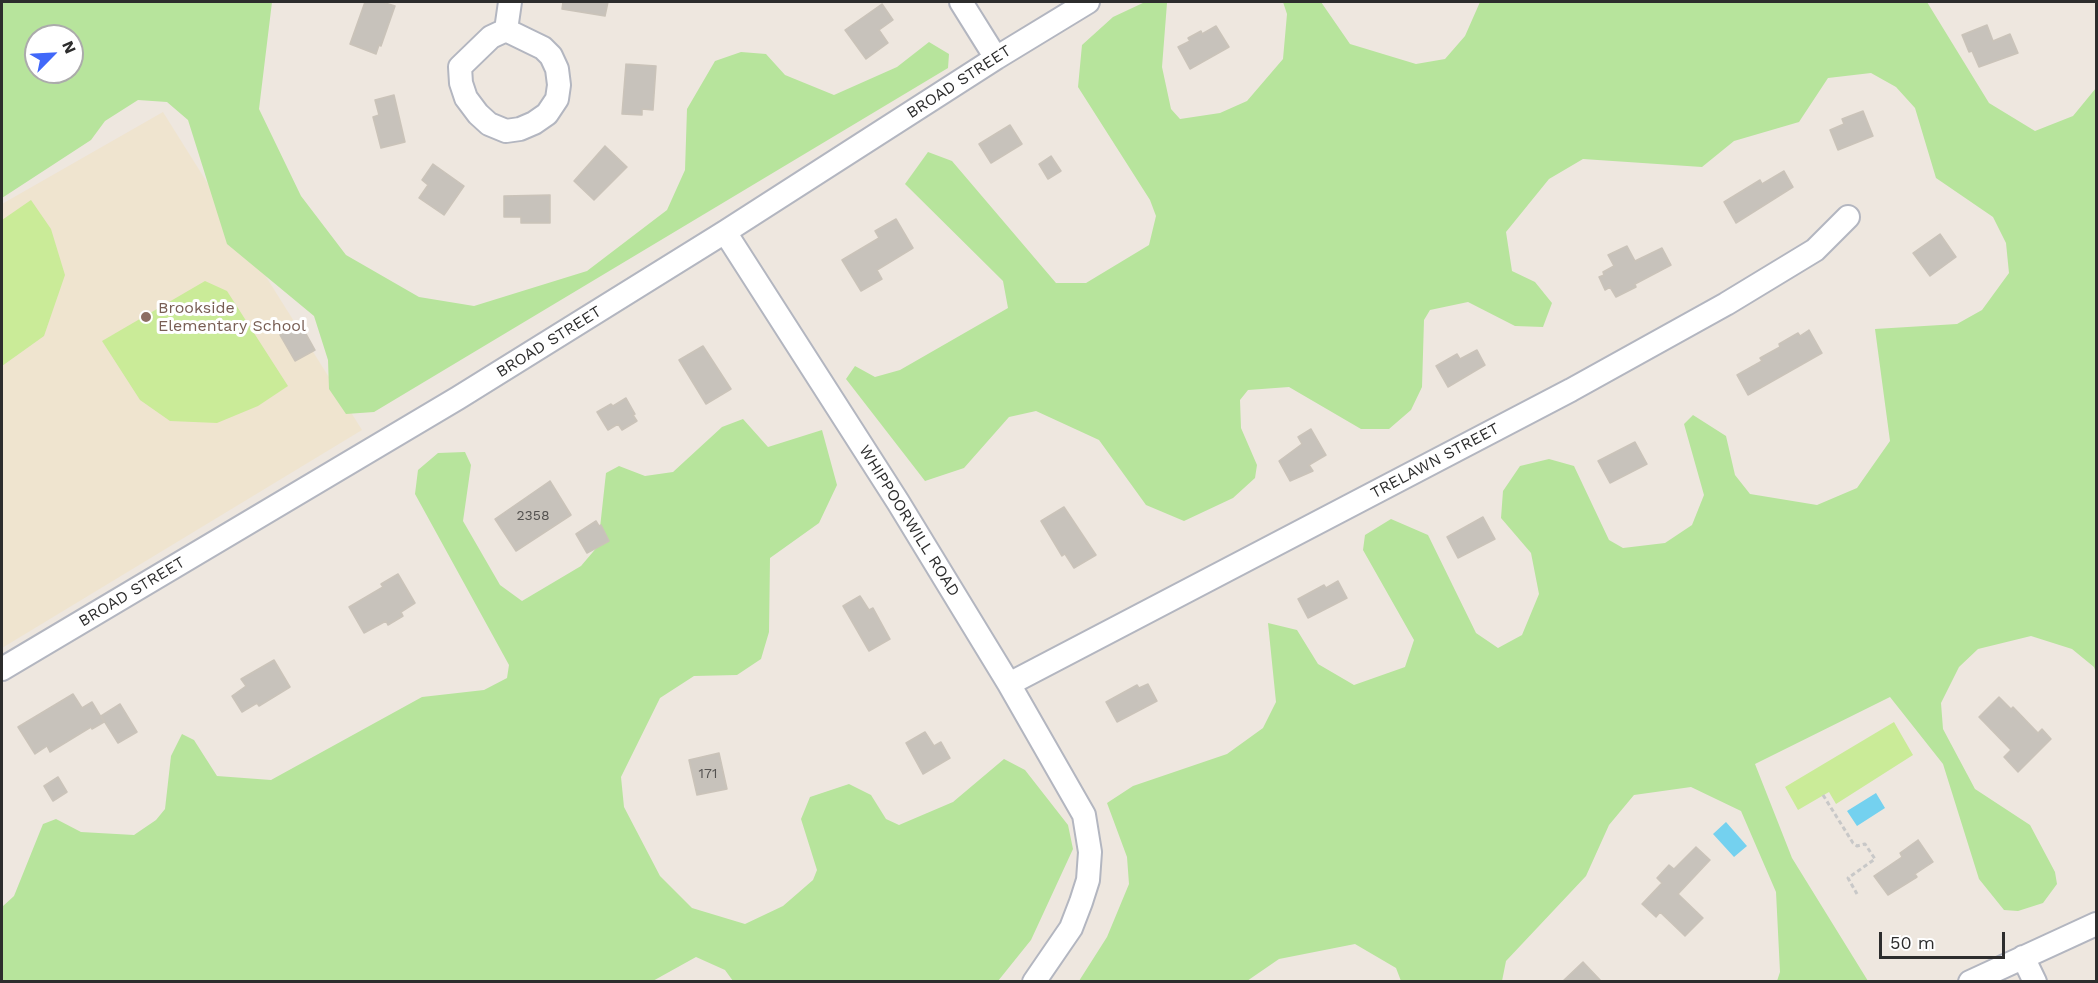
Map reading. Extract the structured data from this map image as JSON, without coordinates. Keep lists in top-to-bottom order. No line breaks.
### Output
{"streets":{"street":["BROAD STREET","TRELAWN STREET","WHIPPOORWILL ROAD"]},"crossings":[["BROAD STREET","WHIPPOORWILL ROAD"],["TRELAWN STREET","WHIPPOORWILL ROAD"]],"places":["Brookside Elementary School"],"house_numbers":["2358","171"],"scale_bar":"50 m","north":"top right"}
